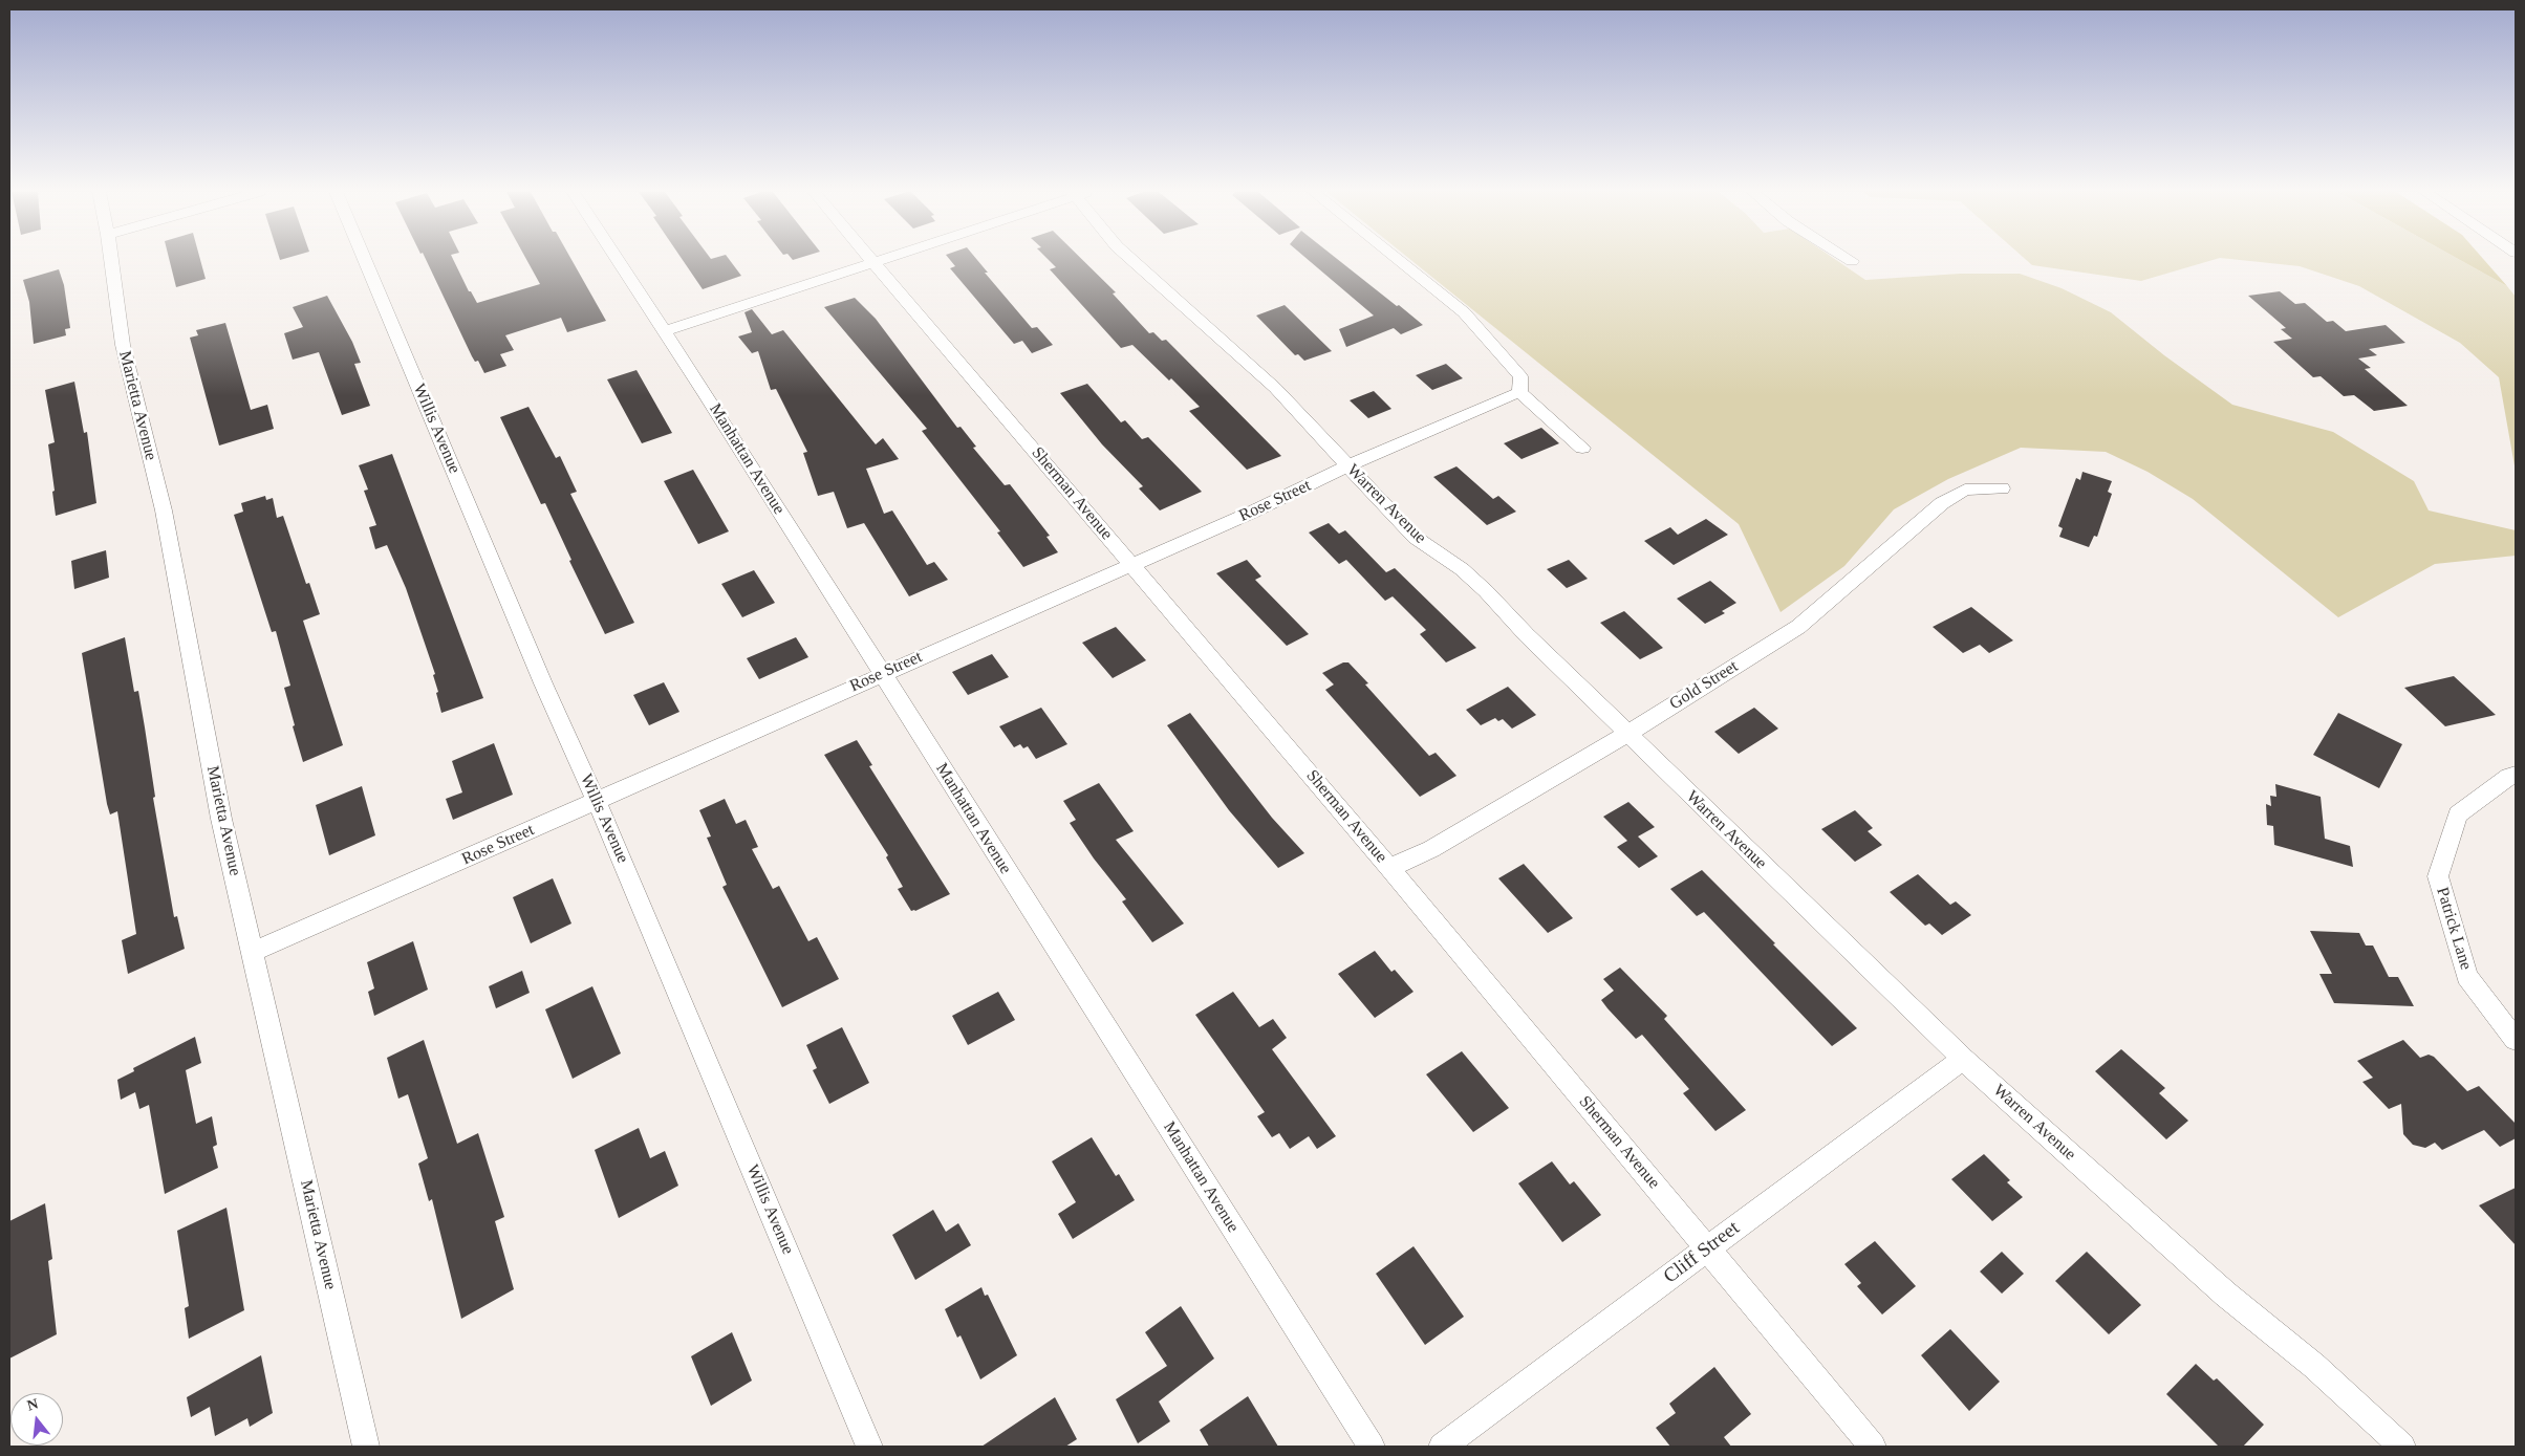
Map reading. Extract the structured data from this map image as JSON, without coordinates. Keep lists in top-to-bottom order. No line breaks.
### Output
{"streets":{"street":["Marietta Avenue","Willis Avenue","Manhattan Avenue","Sherman Avenue","Rose Street","Warren Avenue","Gold Street","Patrick Lane","Cliff Street"]},"crossings":[["Marietta Avenue","Rose Street"],["Willis Avenue","Rose Street"],["Manhattan Avenue","Rose Street"],["Sherman Avenue","Rose Street"],["Sherman Avenue","Gold Street"],["Sherman Avenue","Cliff Street"],["Rose Street","Warren Avenue"],["Warren Avenue","Gold Street"],["Warren Avenue","Cliff Street"]],"north":"top"}
